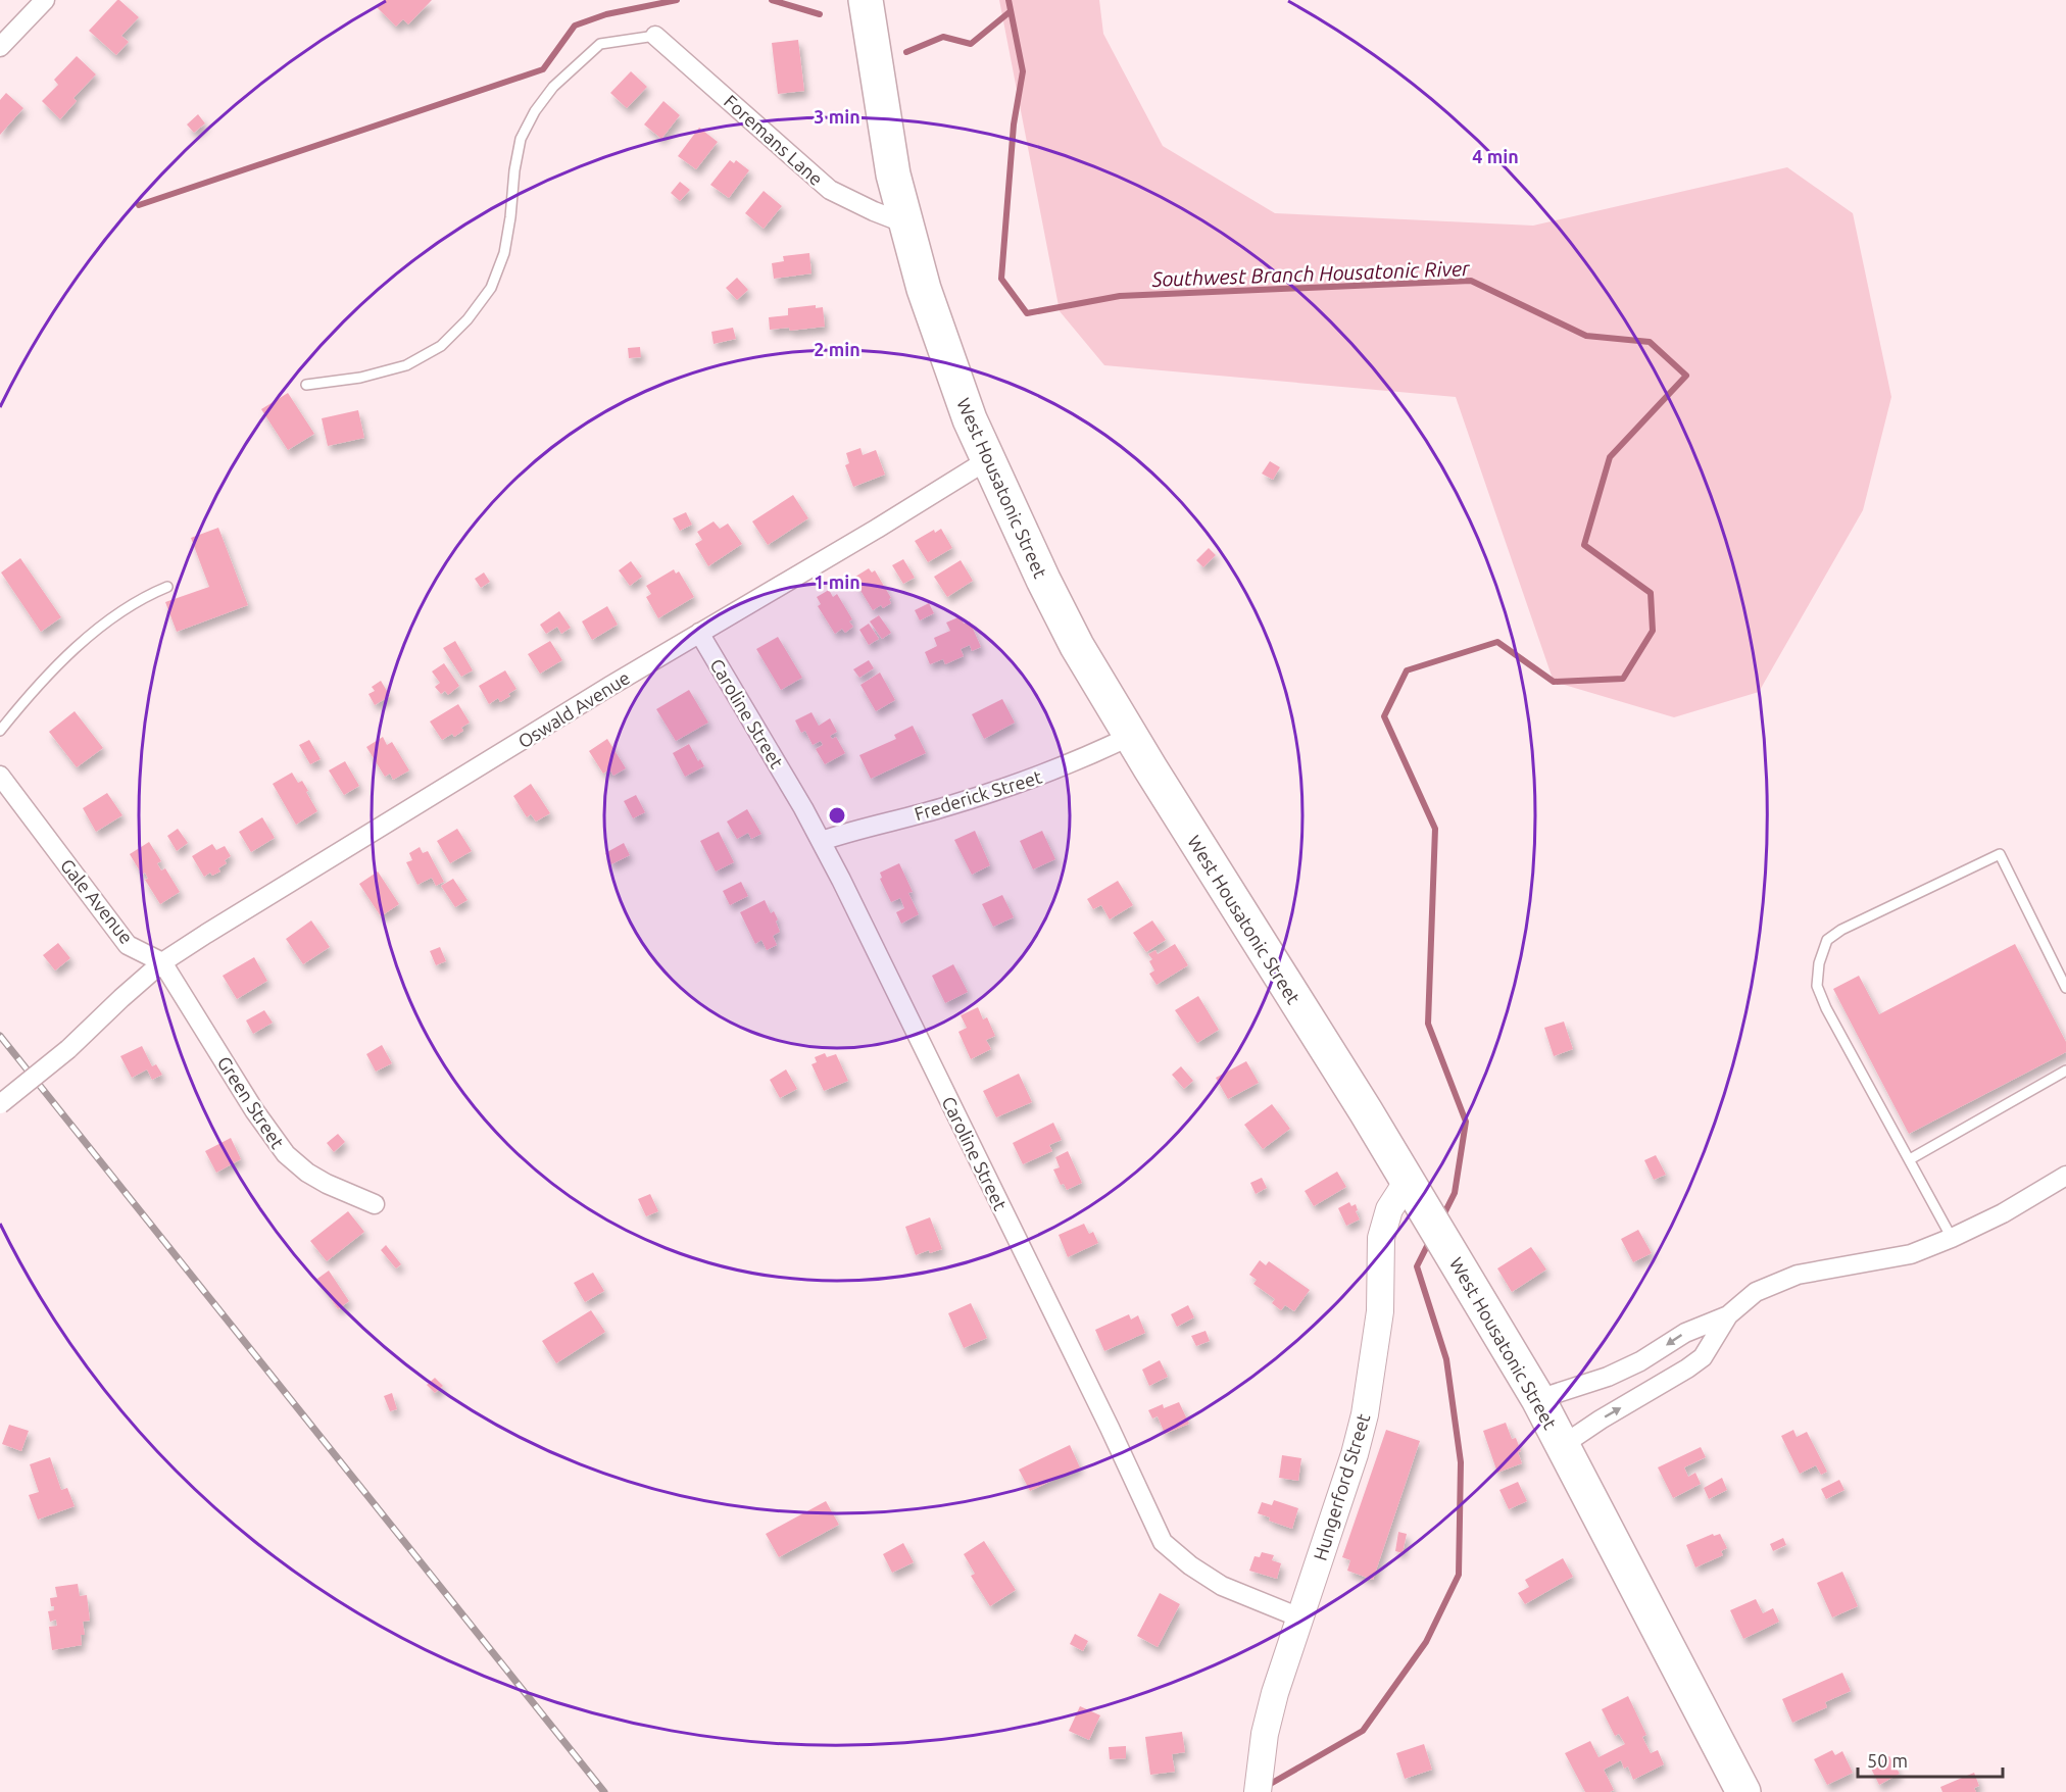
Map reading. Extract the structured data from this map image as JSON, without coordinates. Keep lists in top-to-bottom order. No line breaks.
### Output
{"streets":{"highway":["West Housatonic Street"],"street":["Foremans Lane","Oswald Avenue","Caroline Street","Frederick Street","Gale Avenue","Green Street","Hungerford Street"]},"crossings":[["Foremans Lane","West Housatonic Street"],["West Housatonic Street","Oswald Avenue"],["West Housatonic Street","Frederick Street"],["West Housatonic Street","Hungerford Street"],["Oswald Avenue","Caroline Street"],["Oswald Avenue","Gale Avenue"],["Oswald Avenue","Green Street"],["Caroline Street","Frederick Street"],["Caroline Street","Hungerford Street"],["Gale Avenue","Green Street"]],"water":["Southwest Branch Housatonic River"],"scale_bar":"50 m","rings":["3 min","4 min","2 min","1 min"]}
